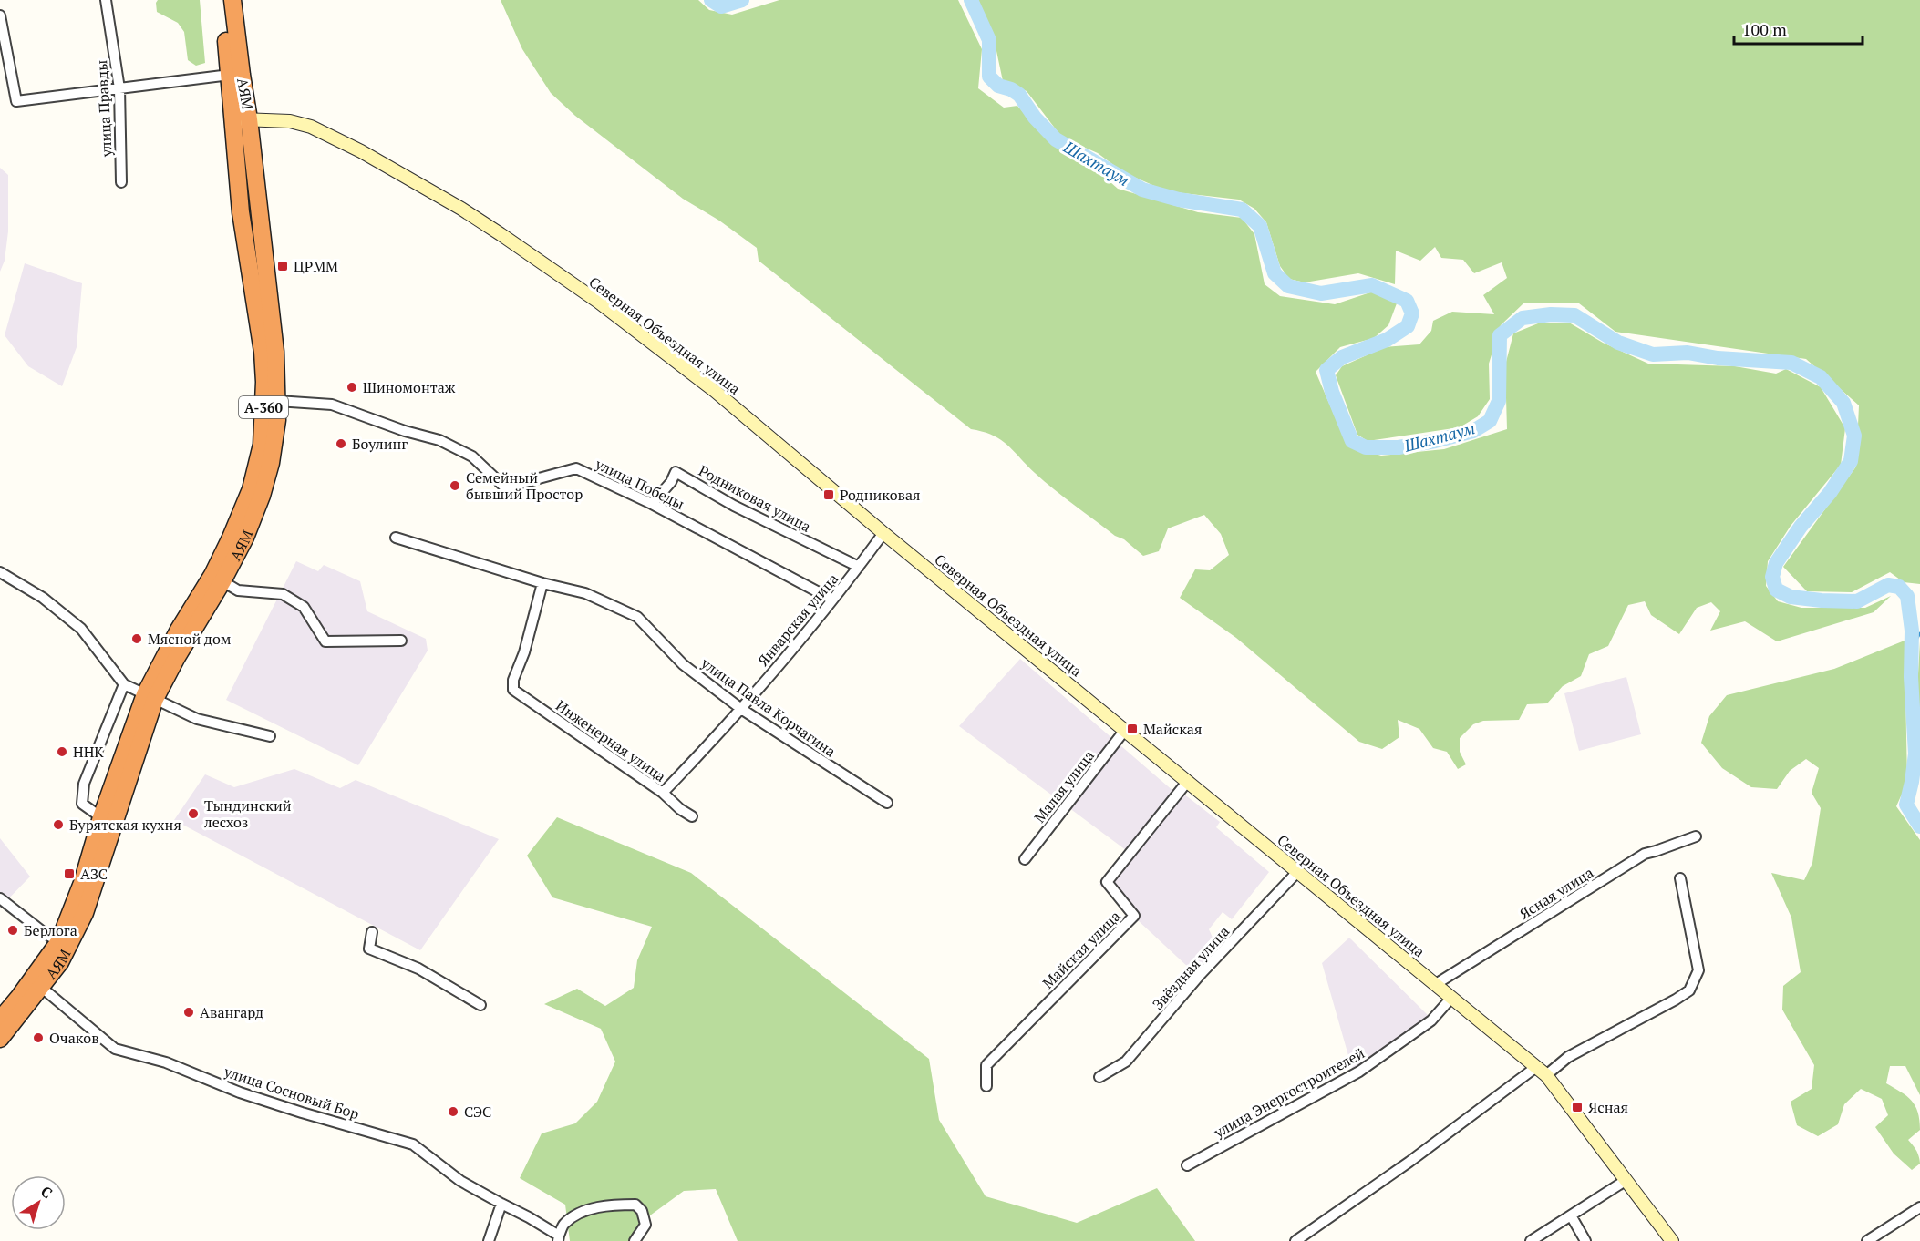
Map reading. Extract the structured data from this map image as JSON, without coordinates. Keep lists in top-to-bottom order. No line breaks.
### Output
{"streets":{"highway":["АЯМ","А-360"],"street":["улица Правды","Северная Объездная улица","улица Победы","Родниковая улица","Январская улица","улица Павла Корчагина","Инженерная улица","Малая улица","Ясная улица","Майская улица","Звёздная улица","улица Сосновый Бор","улица Энергостроителей"]},"crossings":[["АЯМ","Северная Объездная улица"],["АЯМ","улица Победы"],["АЯМ","улица Сосновый Бор"],["Северная Объездная улица","Январская улица"],["Северная Объездная улица","Малая улица"],["Северная Объездная улица","Ясная улица"],["Северная Объездная улица","Майская улица"],["Северная Объездная улица","Звёздная улица"],["Северная Объездная улица","улица Энергостроителей"],["улица Победы","Родниковая улица"],["улица Победы","Январская улица"],["Родниковая улица","Январская улица"],["Январская улица","улица Павла Корчагина"],["Январская улица","Инженерная улица"],["улица Павла Корчагина","Инженерная улица"]],"water":["Шахтаум"],"places":{"transit":["ЦРММ","Родниковая","Майская","АЗС","Ясная"],"other":["Шиномонтаж","Боулинг","Семейный бывший Простор","Мясной дом","ННК","Тындинский лесхоз","Бурятская кухня","Берлога","Авангард","Очаков","СЭС"]},"scale_bar":"100 m","north":"top right"}
